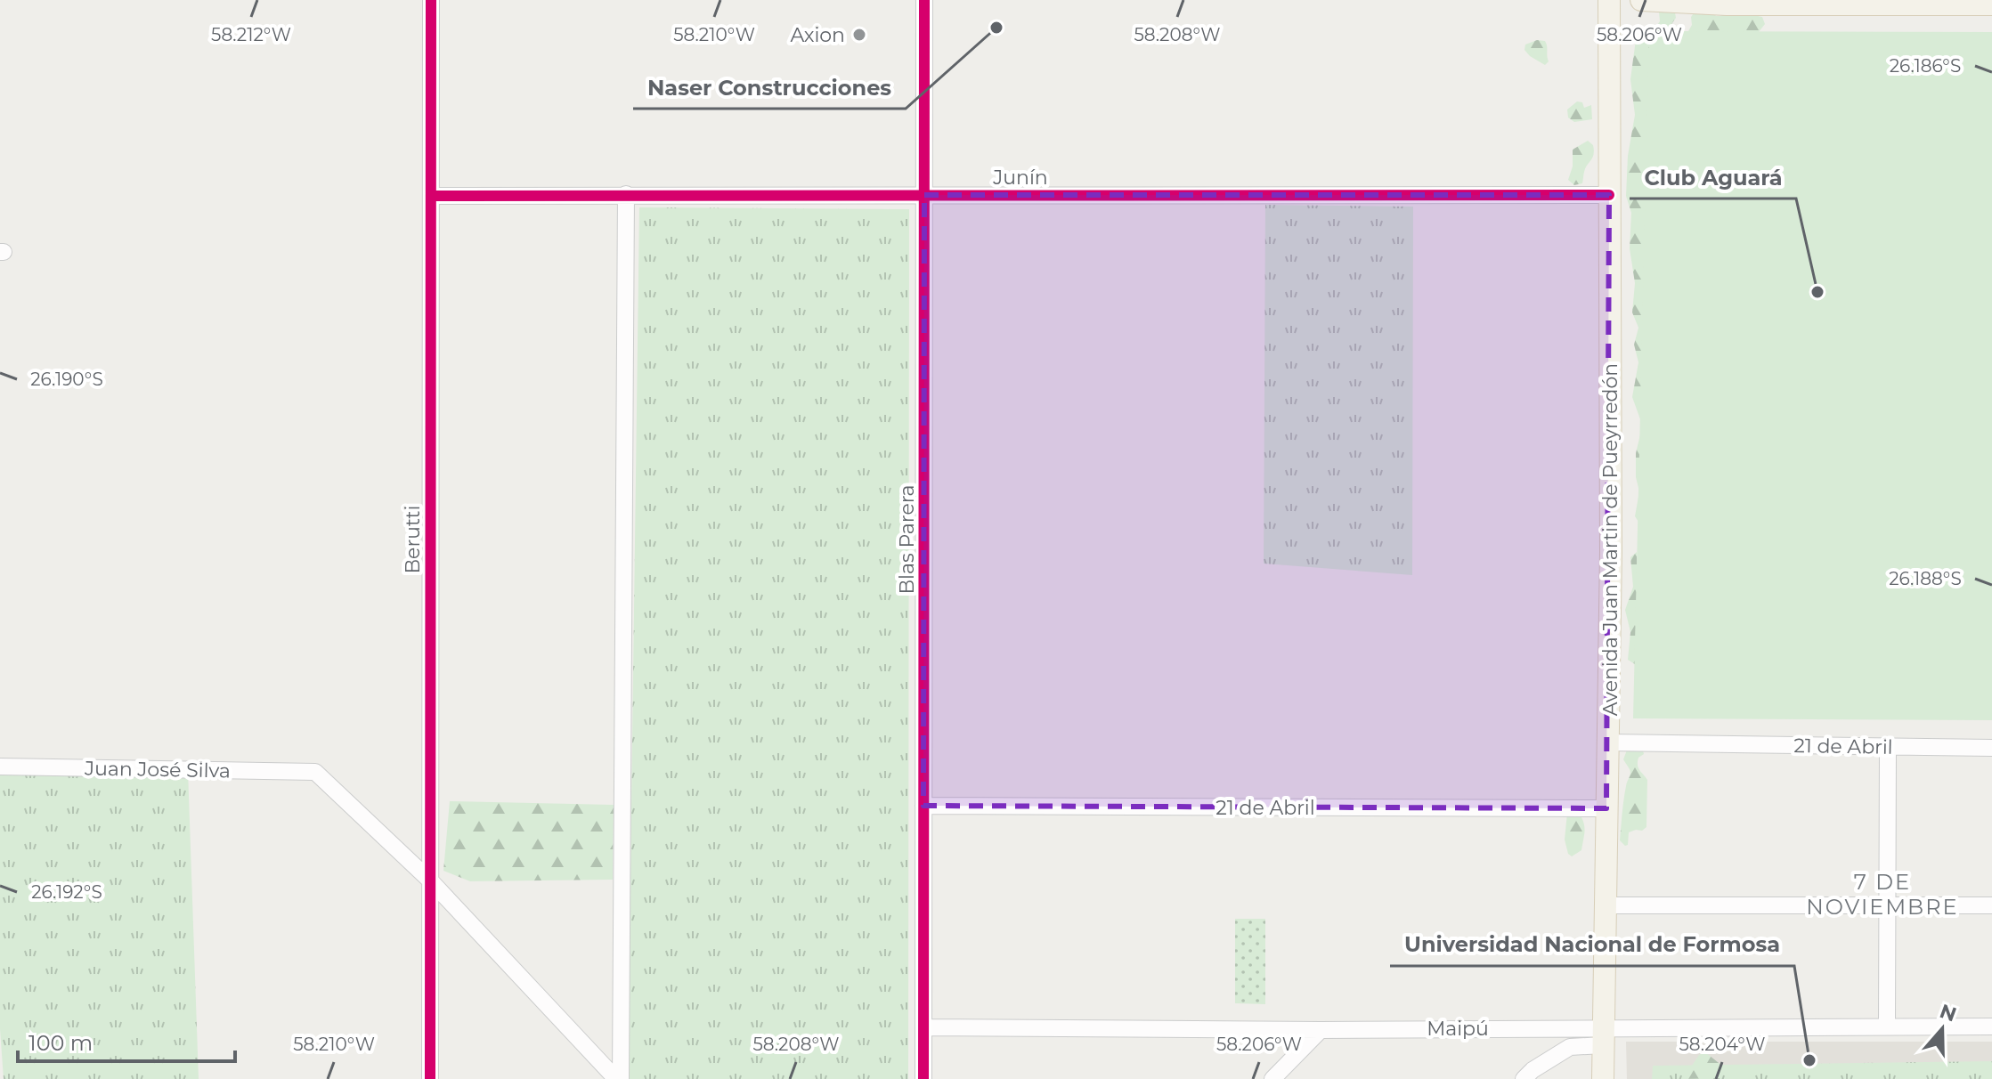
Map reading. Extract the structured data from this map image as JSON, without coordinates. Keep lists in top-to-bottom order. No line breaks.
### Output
{"streets":{"main road":["Avenida Juan Martin de Pueyrredón"],"street":["Junín","Berutti","Blas Parera","21 de Abril","Juan José Silva","Maipú"]},"crossings":[["Junín","Berutti"],["Junín","Blas Parera"],["Junín","Avenida Juan Martin de Pueyrredón"],["Berutti","Juan José Silva"],["Blas Parera","21 de Abril"],["Blas Parera","Maipú"],["Avenida Juan Martin de Pueyrredón","21 de Abril"],["Avenida Juan Martin de Pueyrredón","Maipú"]],"districts":["7 DE NOVIEMBRE"],"places":["Naser Construcciones","Axion","Club Aguará","Universidad Nacional de Formosa"],"scale_bar":"100 m","north":"top","coordinates":["58.212°W","58.210°W","58.208°W","58.206°W","26.186°S","26.190°S","26.188°S","26.192°S","58.204°W"]}
